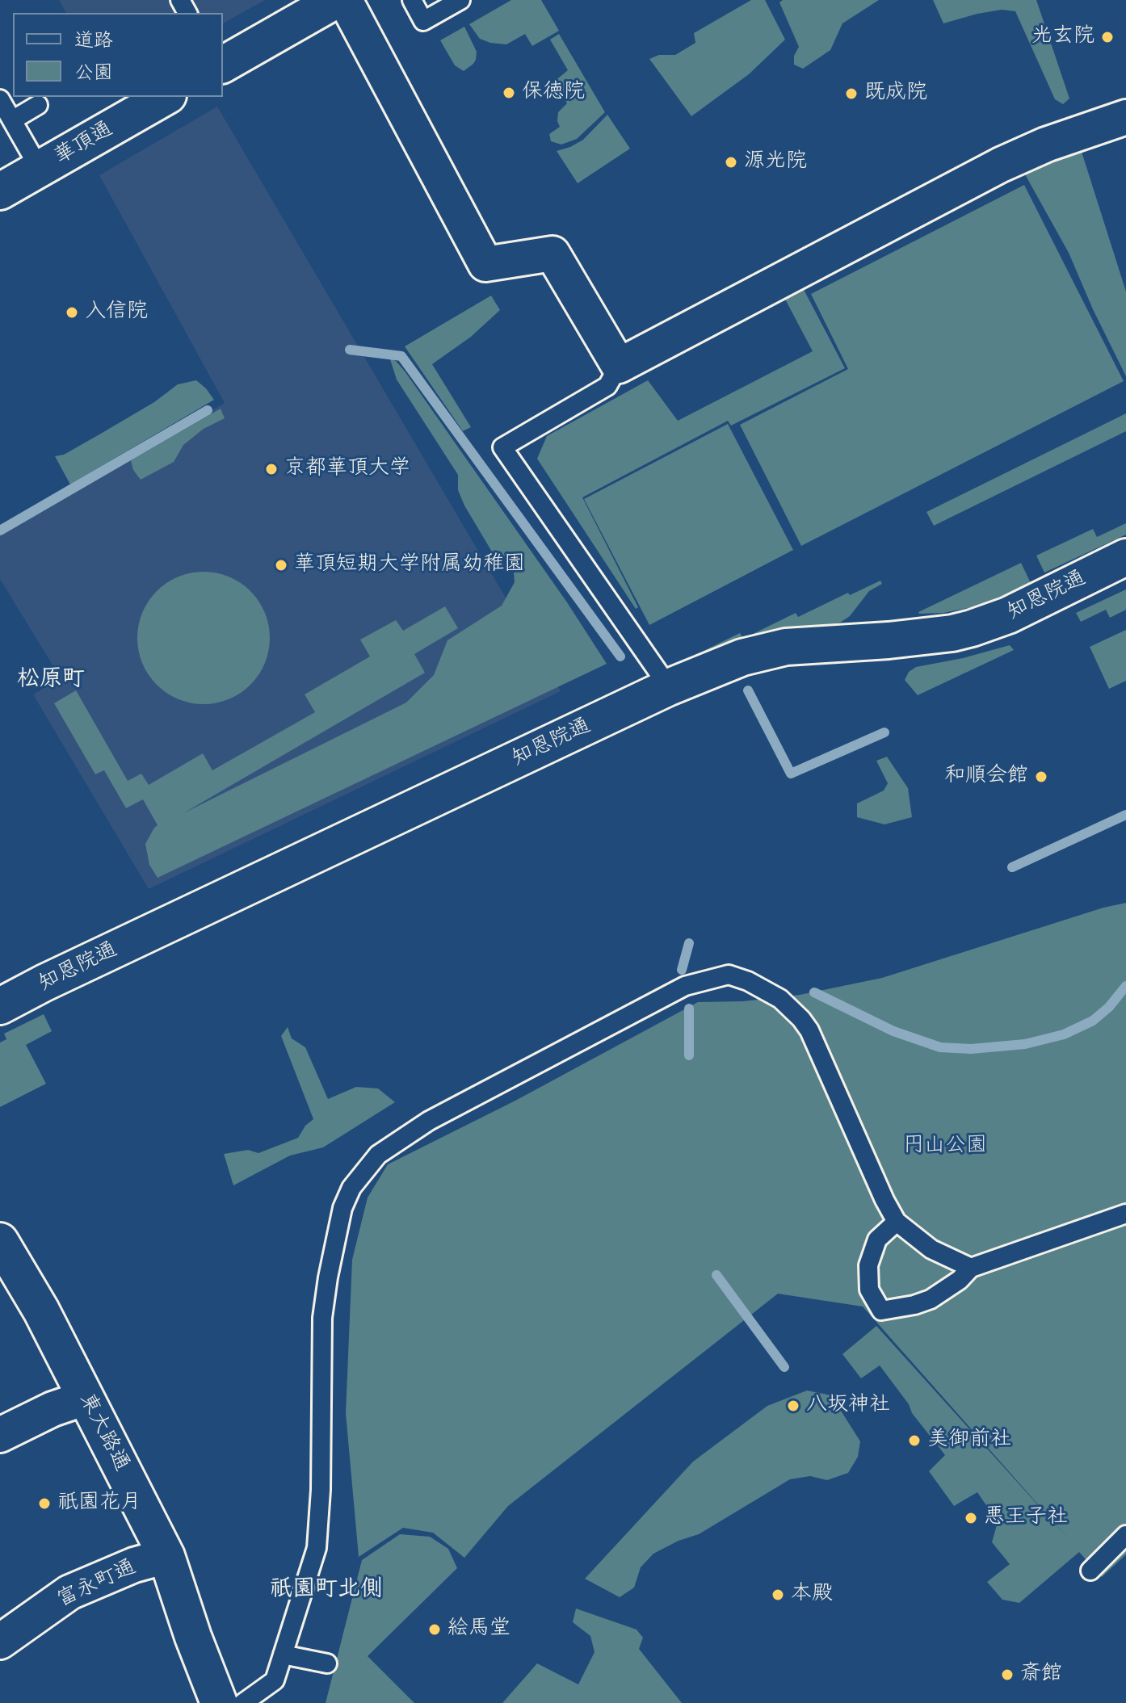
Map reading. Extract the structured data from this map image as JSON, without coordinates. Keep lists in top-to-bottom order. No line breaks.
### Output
{"streets":{"street":["華頂通","知恩院通","東大路通","富永町通"]},"crossings":[["東大路通","富永町通"]],"districts":["松原町","祇園町北側"],"parks":["円山公園"],"places":["光玄院","保徳院","既成院","源光院","入信院","京都華頂大学","華頂短期大学附属幼稚園","和順会館","八坂神社","美御前社","祇園花月","悪王子社","本殿","絵馬堂","斎館"],"legend":["道路","公園"]}
